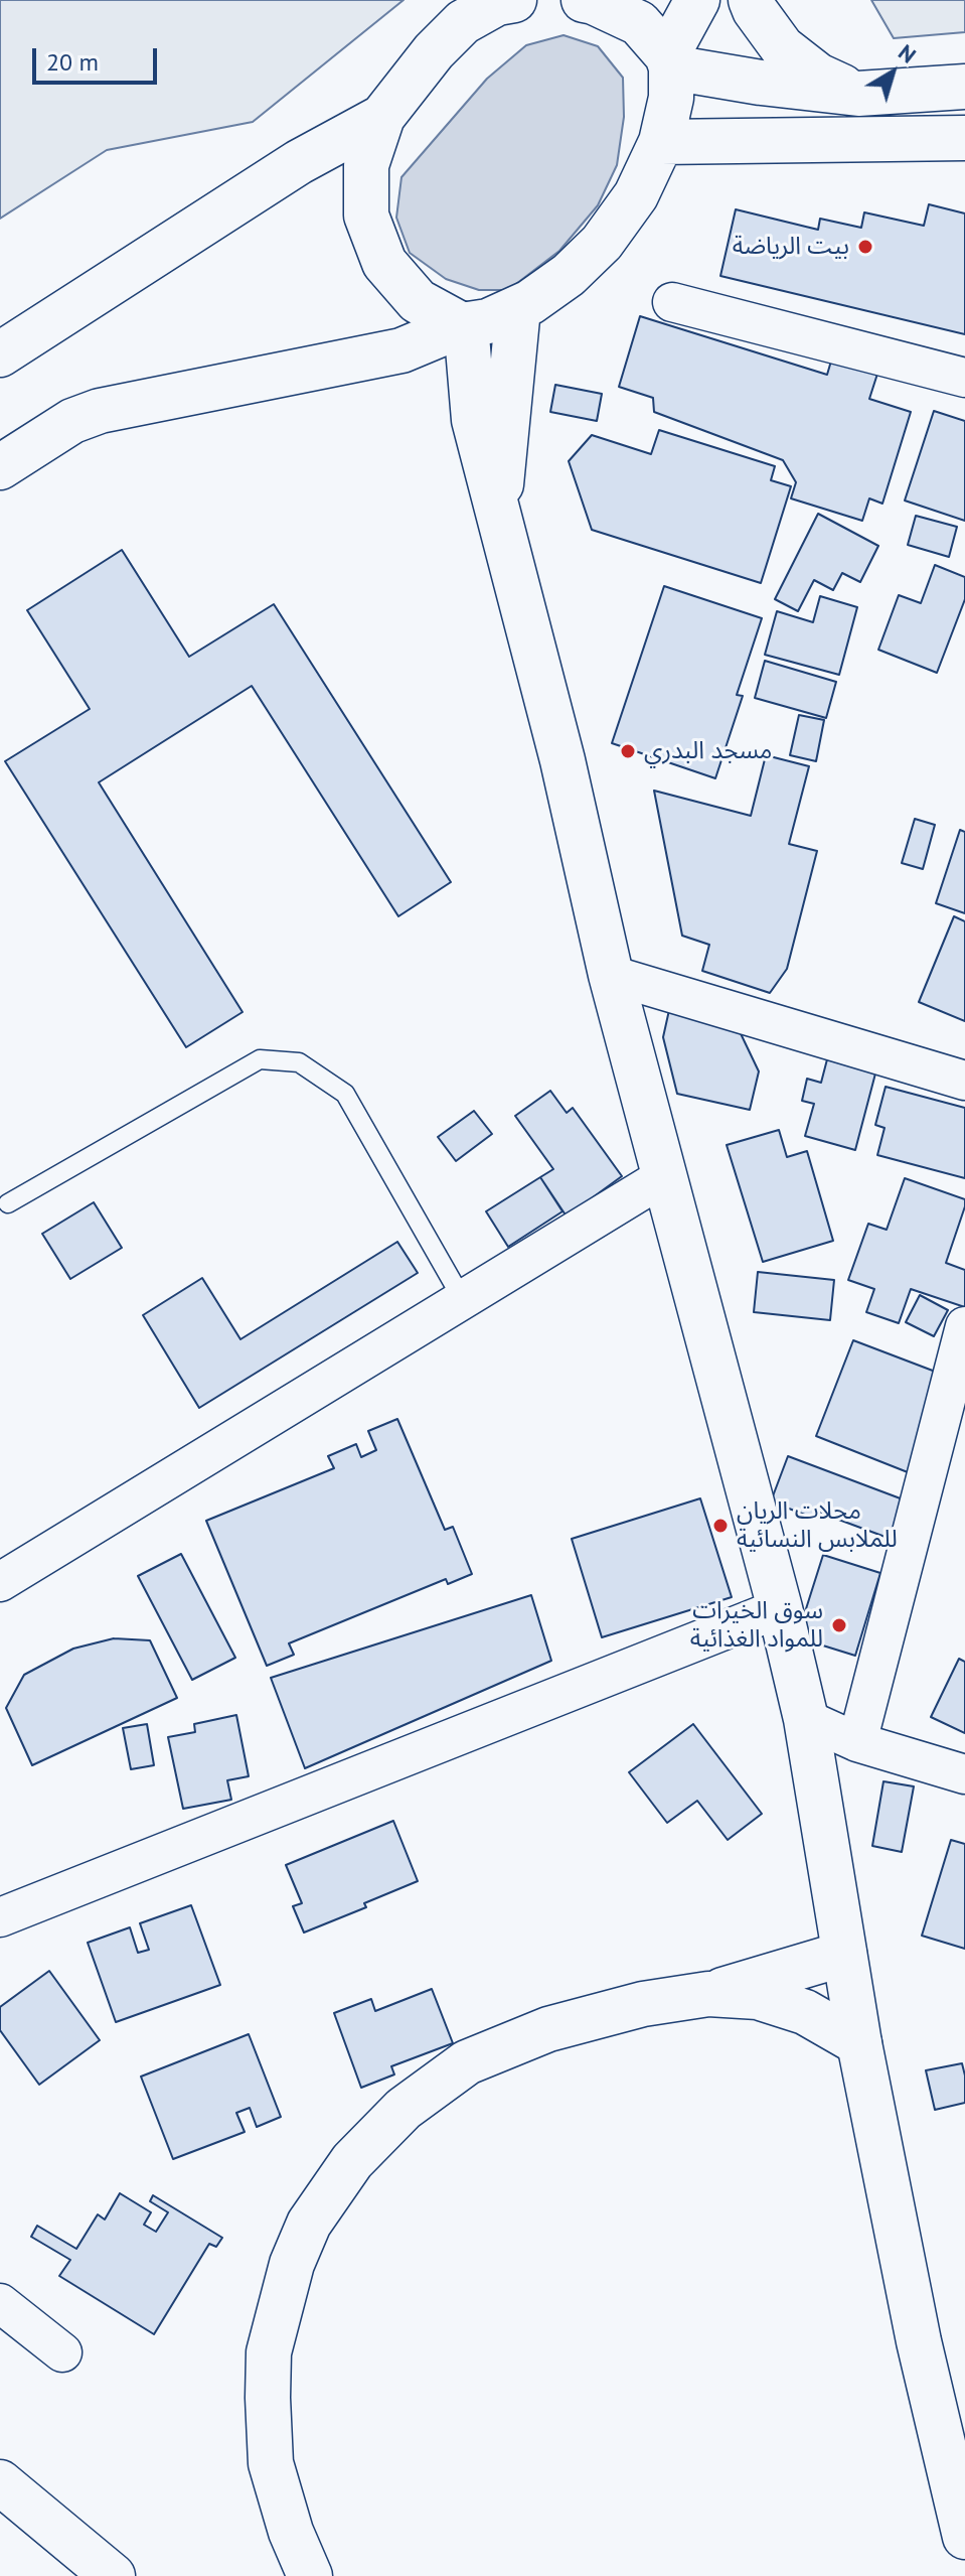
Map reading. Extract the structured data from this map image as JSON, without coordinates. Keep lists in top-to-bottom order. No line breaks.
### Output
{"places":["بيت الرياضة","مسجد البدري","محلات الريان للملابس النسائية","سوق الخيرات للمواد الغذائية"],"scale_bar":"20 m","north":"top right"}
